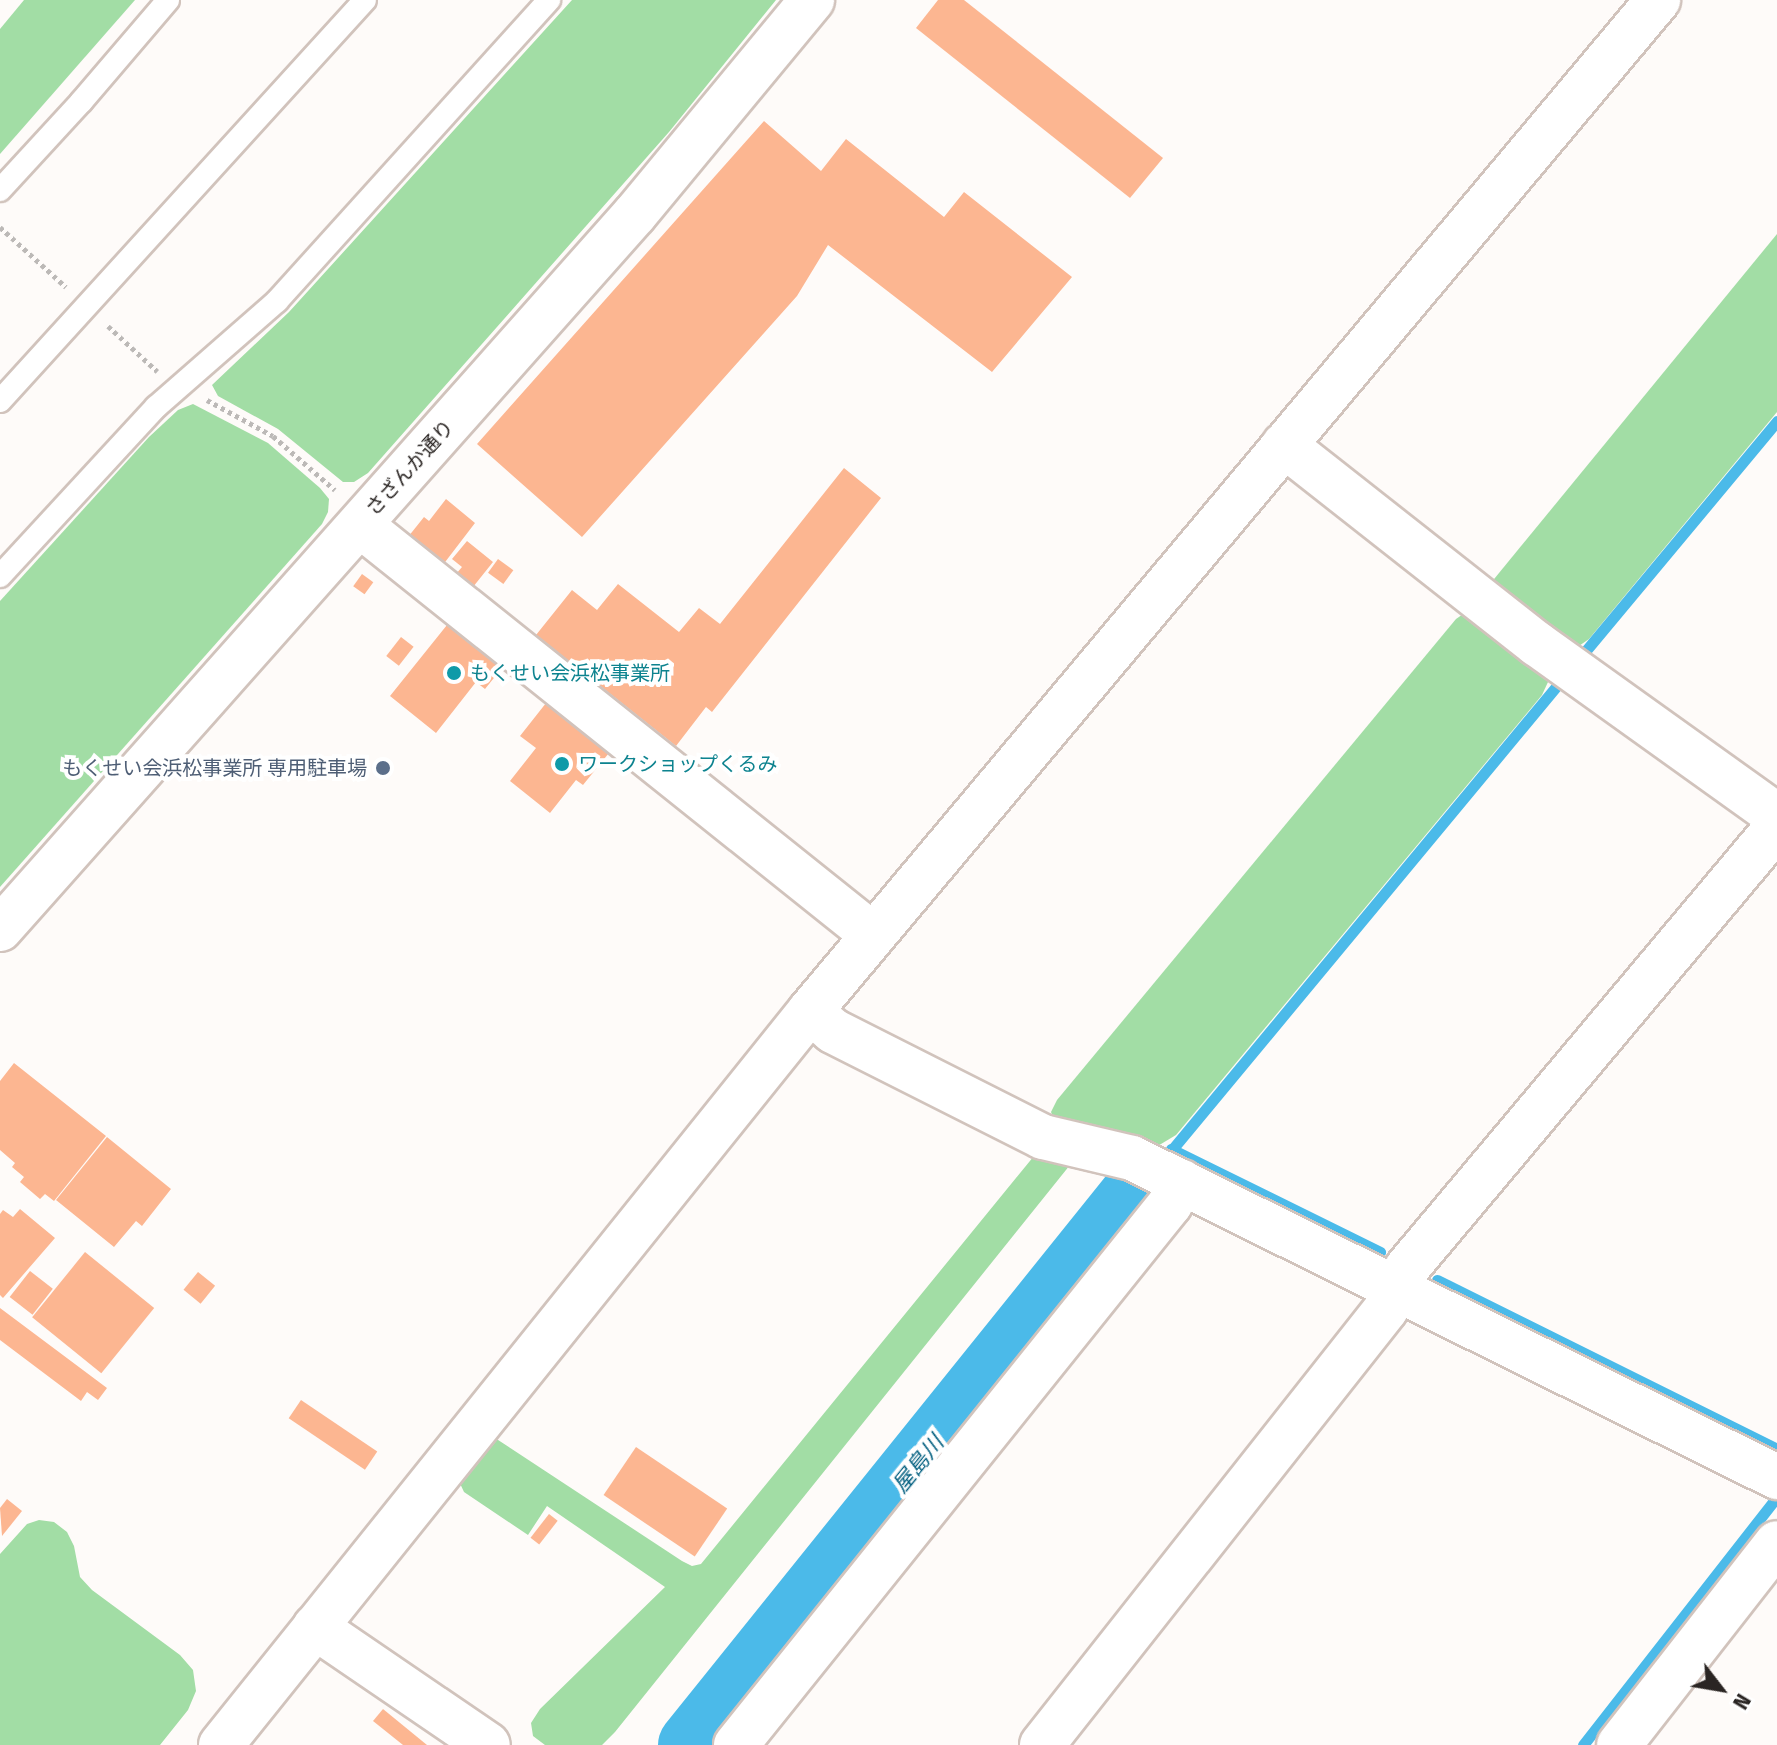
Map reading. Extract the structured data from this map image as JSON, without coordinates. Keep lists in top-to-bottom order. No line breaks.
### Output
{"streets":{"street":["さざんか通り"]},"water":["屋島川"],"places":["もくせい会浜松事業所","ワークショップくるみ","もくせい会浜松事業所 専用駐車場"],"north":"bottom right"}
